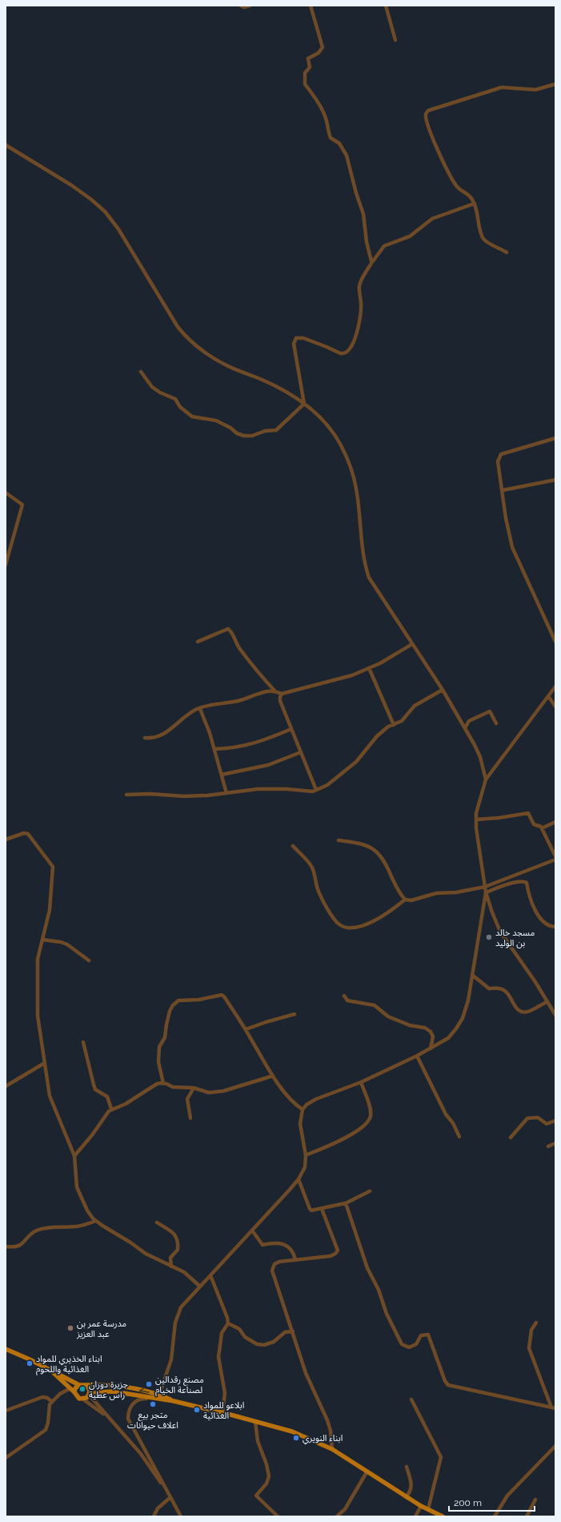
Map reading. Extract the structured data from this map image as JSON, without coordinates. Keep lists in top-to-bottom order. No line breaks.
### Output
{"places":["مسجد خالد بن الوليد","مدرسة عمر بن عبد العزيز","ابناء الخذيري للمواد الغذائية واللحوم","مصنع رقدالين لصناعة الخيام","جزيرة دوران راس عطية","متجر بيع اعلاف حيوانات","ابلاعو للمواد الغذائية","ابناء النويري"],"scale_bar":"200 m"}
